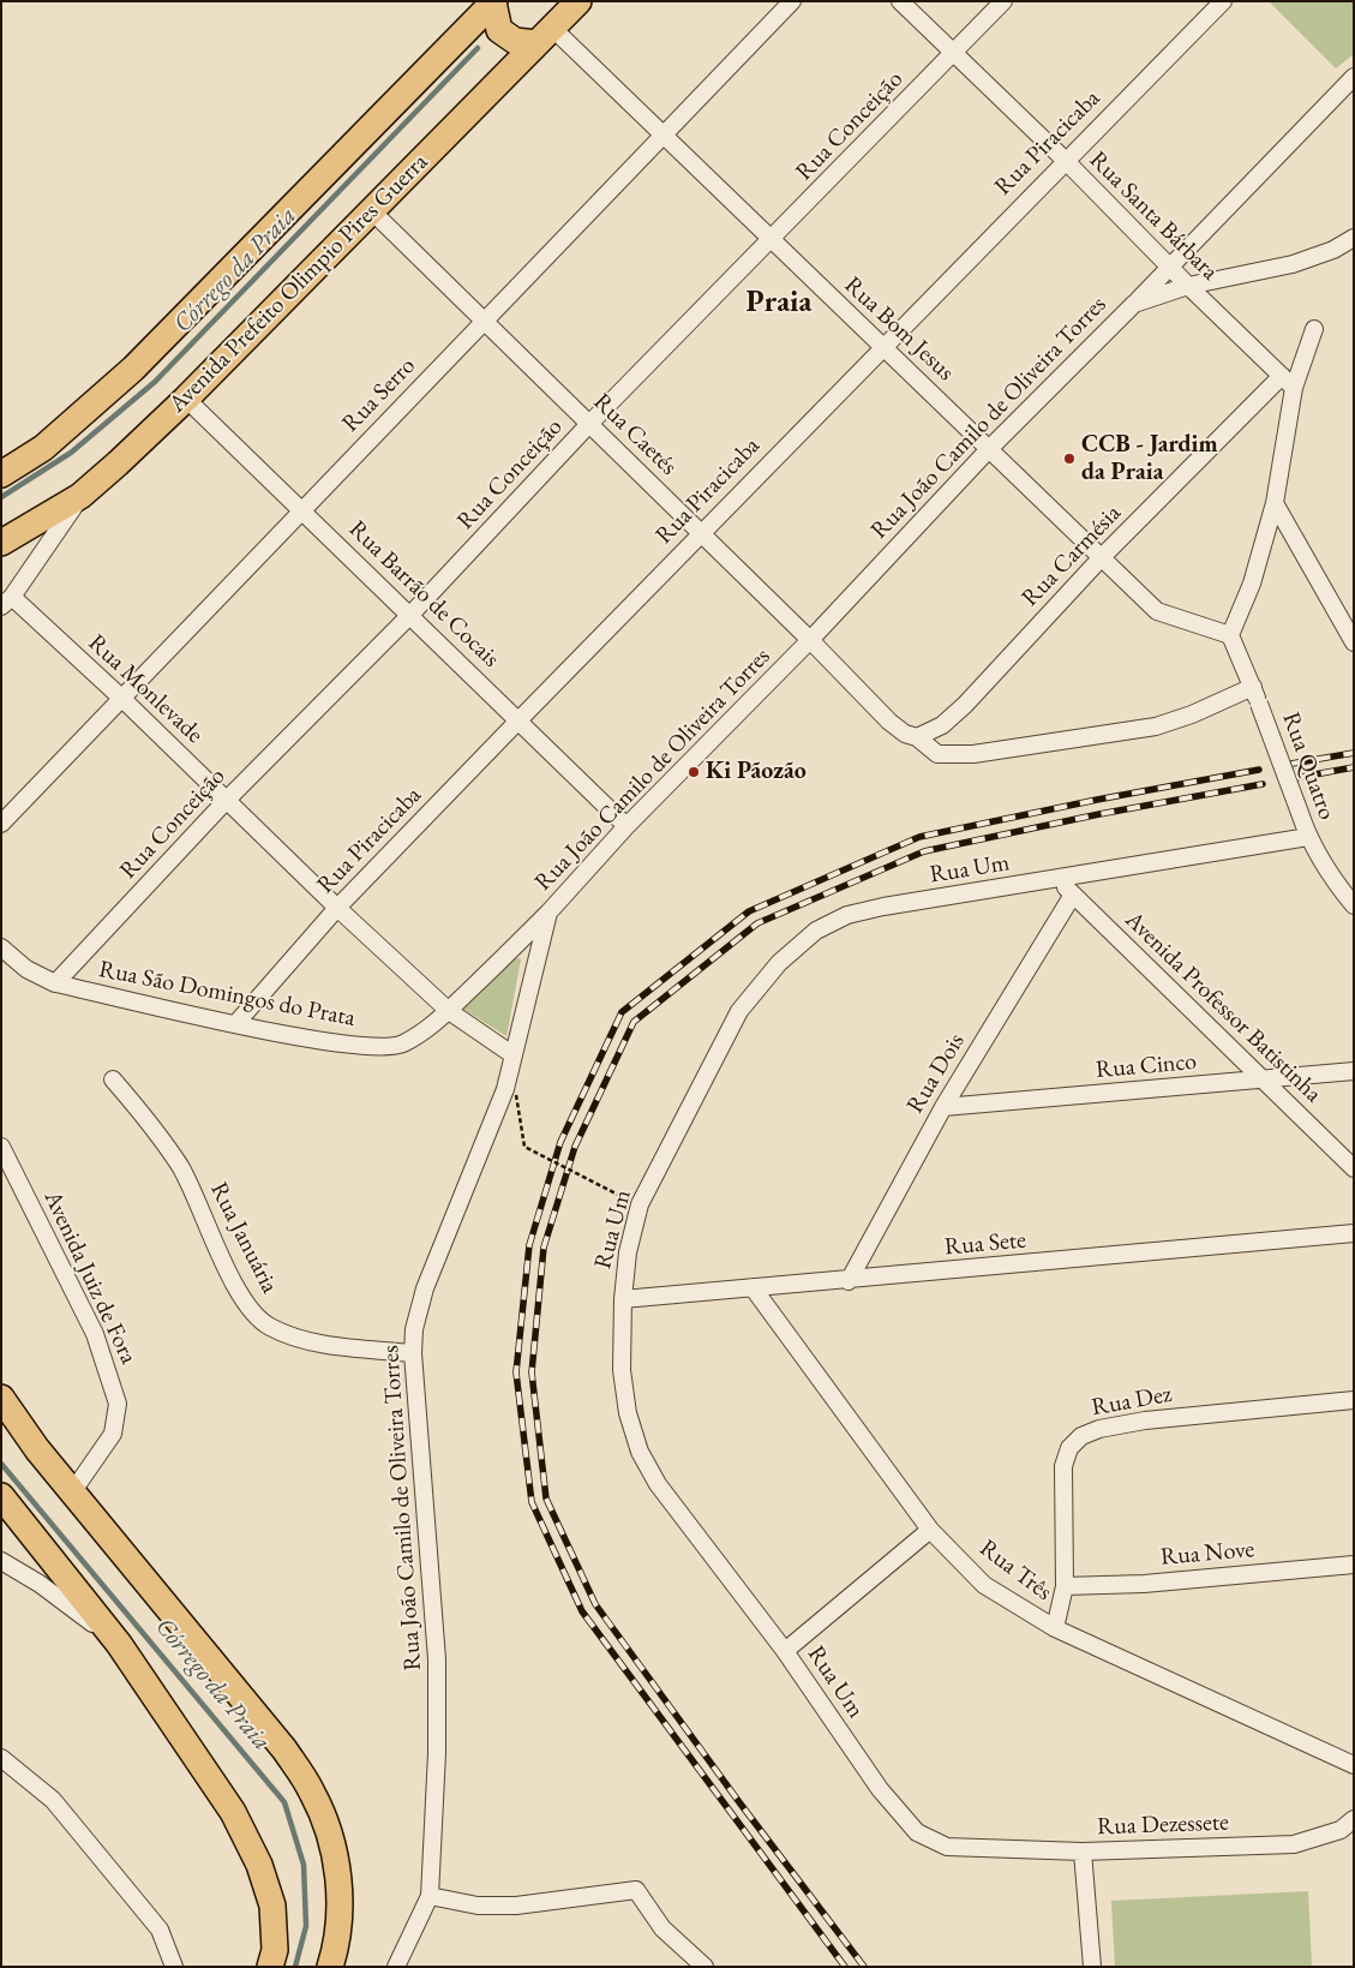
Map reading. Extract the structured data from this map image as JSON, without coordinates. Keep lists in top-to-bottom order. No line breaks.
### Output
{"streets":{"main road":["Avenida Prefeito Olimpio Pires Guerra"],"street":["Rua Conceição","Rua Piracicaba","Rua Santa Bárbara","Rua Bom Jesus","Rua Serro","Rua João Camilo de Oliveira Torres","Rua Caetés","Rua Carmésia","Rua Barrão de Cocais","Rua Monlevade","Rua Quatro","Rua Um","Rua São Domingos do Prata","Avenida Professor Batistinha","Rua Cinco","Rua Dois","Rua Januária","Rua Sete","Avenida Juiz de Fora","Rua Dez","Rua Nove","Rua Três","Rua Dezessete"]},"crossings":[["Rua Conceição","Rua Santa Bárbara"],["Rua Conceição","Rua Bom Jesus"],["Rua Conceição","Rua Caetés"],["Rua Conceição","Rua Barrão de Cocais"],["Rua Conceição","Rua Monlevade"],["Rua Conceição","Rua São Domingos do Prata"],["Rua Piracicaba","Rua Santa Bárbara"],["Rua Piracicaba","Rua Bom Jesus"],["Rua Piracicaba","Rua Caetés"],["Rua Piracicaba","Rua Barrão de Cocais"],["Rua Piracicaba","Rua Monlevade"],["Rua Piracicaba","Rua São Domingos do Prata"],["Rua Santa Bárbara","Rua João Camilo de Oliveira Torres"],["Rua Santa Bárbara","Rua Carmésia"],["Avenida Prefeito Olimpio Pires Guerra","Rua Bom Jesus"],["Avenida Prefeito Olimpio Pires Guerra","Rua Caetés"],["Avenida Prefeito Olimpio Pires Guerra","Rua Barrão de Cocais"],["Rua Bom Jesus","Rua Serro"],["Rua Bom Jesus","Rua João Camilo de Oliveira Torres"],["Rua Bom Jesus","Rua Carmésia"],["Rua Bom Jesus","Rua Quatro"],["Rua Serro","Rua Caetés"],["Rua Serro","Rua Barrão de Cocais"],["Rua Serro","Rua Monlevade"],["Rua João Camilo de Oliveira Torres","Rua Caetés"],["Rua João Camilo de Oliveira Torres","Rua Barrão de Cocais"],["Rua João Camilo de Oliveira Torres","Rua Monlevade"],["Rua João Camilo de Oliveira Torres","Rua São Domingos do Prata"],["Rua João Camilo de Oliveira Torres","Rua Januária"],["Rua Caetés","Rua Carmésia"],["Rua Caetés","Rua Quatro"],["Rua Monlevade","Rua São Domingos do Prata"],["Rua Quatro","Rua Um"],["Rua Um","Avenida Professor Batistinha"],["Rua Um","Rua Sete"],["Rua Um","Rua Dezessete"],["Avenida Professor Batistinha","Rua Cinco"],["Avenida Professor Batistinha","Rua Dois"],["Rua Cinco","Rua Dois"],["Rua Dois","Rua Sete"],["Rua Sete","Rua Três"],["Rua Dez","Rua Nove"],["Rua Dez","Rua Três"]],"districts":["Praia"],"water":["Córrego da Praia"],"places":["CCB - Jardim da Praia","Ki Pãozão"]}
